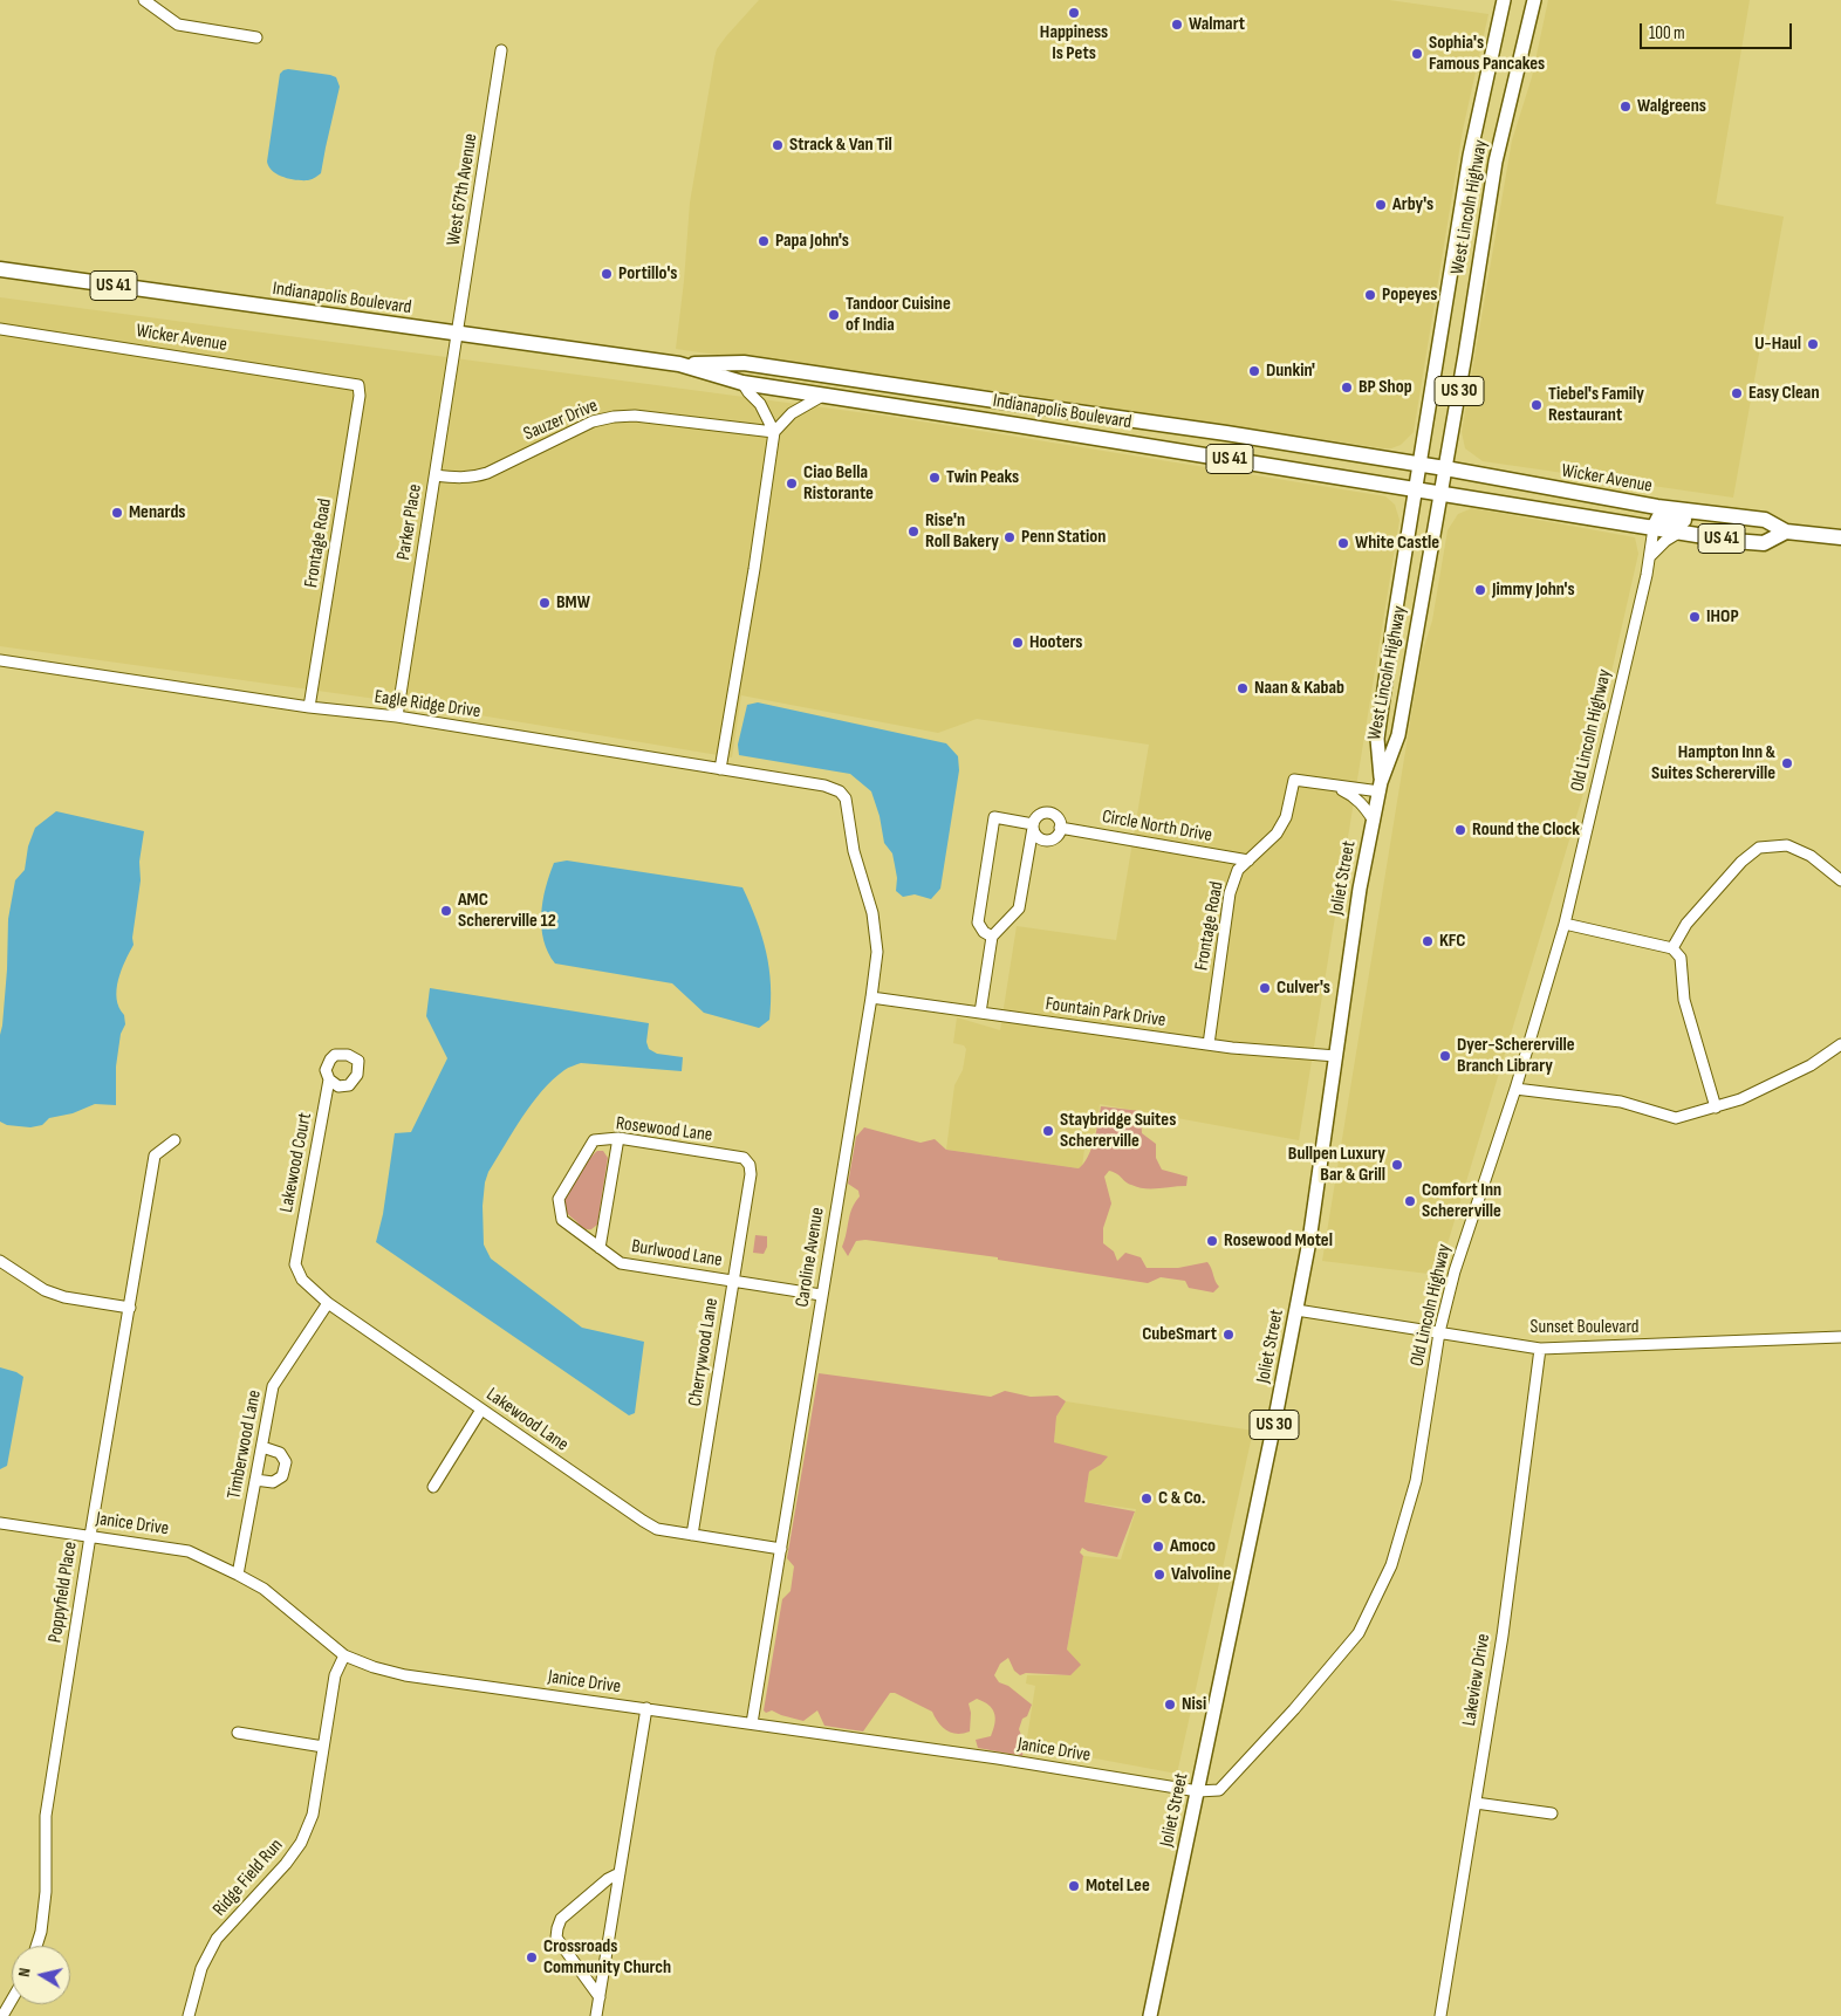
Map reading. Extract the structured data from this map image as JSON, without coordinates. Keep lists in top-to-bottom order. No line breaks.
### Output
{"streets":{"highway":["US 41","Indianapolis Boulevard","Wicker Avenue"],"main road":["West Lincoln Highway","US 30","Joliet Street"],"street":["West 67th Avenue","Sauzer Drive","Parker Place","Frontage Road","Eagle Ridge Drive","Old Lincoln Highway","Circle North Drive","Fountain Park Drive","Rosewood Lane","Lakewood Court","Burlwood Lane","Caroline Avenue","Sunset Boulevard","Cherrywood Lane","Lakewood Lane","Timberwood Lane","Janice Drive","Poppyfield Place","Lakeview Drive","Ridge Field Run"]},"crossings":[["West 67th Avenue","Indianapolis Boulevard"],["West 67th Avenue","Parker Place"],["West Lincoln Highway","Indianapolis Boulevard"],["West Lincoln Highway","Wicker Avenue"],["West Lincoln Highway","Frontage Road"],["West Lincoln Highway","Joliet Street"],["Indianapolis Boulevard","Wicker Avenue"],["Indianapolis Boulevard","Parker Place"],["Wicker Avenue","Frontage Road"],["Wicker Avenue","Old Lincoln Highway"],["Sauzer Drive","Parker Place"],["Parker Place","Eagle Ridge Drive"],["Frontage Road","Eagle Ridge Drive"],["Frontage Road","Circle North Drive"],["Frontage Road","Joliet Street"],["Frontage Road","Fountain Park Drive"],["Eagle Ridge Drive","Caroline Avenue"],["Old Lincoln Highway","Joliet Street"],["Old Lincoln Highway","Sunset Boulevard"],["Old Lincoln Highway","Janice Drive"],["Joliet Street","Fountain Park Drive"],["Joliet Street","Sunset Boulevard"],["Joliet Street","Janice Drive"],["Fountain Park Drive","Caroline Avenue"],["Rosewood Lane","Burlwood Lane"],["Rosewood Lane","Cherrywood Lane"],["Lakewood Court","Lakewood Lane"],["Burlwood Lane","Caroline Avenue"],["Burlwood Lane","Cherrywood Lane"],["Caroline Avenue","Lakewood Lane"],["Caroline Avenue","Janice Drive"],["Sunset Boulevard","Lakeview Drive"],["Cherrywood Lane","Lakewood Lane"],["Lakewood Lane","Timberwood Lane"],["Timberwood Lane","Janice Drive"],["Janice Drive","Poppyfield Place"],["Janice Drive","Ridge Field Run"]],"places":["Happiness Is Pets","Walmart","Sophia's Famous Pancakes","Walgreens","Strack & Van Til","Arby's","Papa John's","Portillo's","Popeyes","Tandoor Cuisine of India","U-Haul","Dunkin'","BP Shop","Easy Clean","Tiebel's Family Restaurant","Twin Peaks","Ciao Bella Ristorante","Menards","Rise'n Roll Bakery","Penn Station","White Castle","Jimmy John's","BMW","IHOP","Hooters","Naan & Kabab","Hampton Inn & Suites Schererville","Round the Clock","AMC Schererville 12","KFC","Culver's","Dyer-Schererville Branch Library","Staybridge Suites Schererville","Bullpen Luxury Bar & Grill","Comfort Inn Schererville","Rosewood Motel","CubeSmart","C & Co.","Amoco","Valvoline","Nisi","Motel Lee","Crossroads Community Church"],"scale_bar":"100 m","north":"left"}
